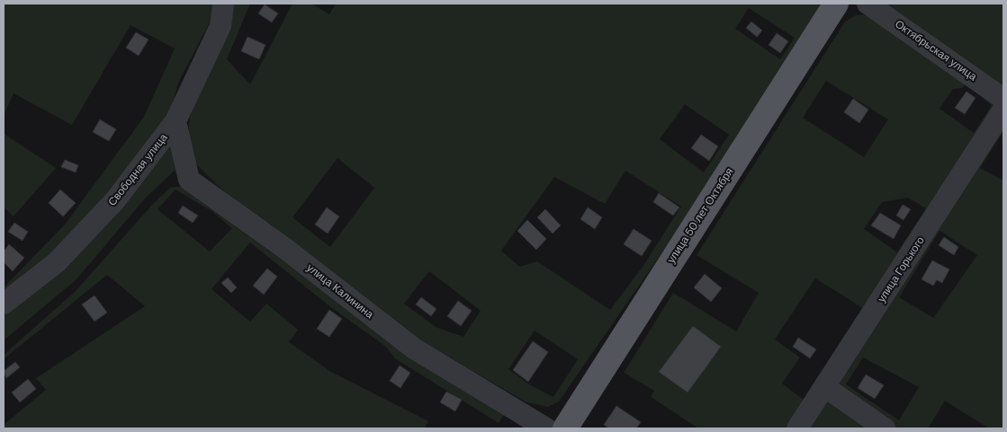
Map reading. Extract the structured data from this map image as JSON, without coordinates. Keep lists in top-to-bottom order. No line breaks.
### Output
{"streets":{"main road":["улица 50 лет Октября"],"street":["Октябрьская улица","Свободная улица","улица Горького","улица Калинина"]},"crossings":[["Свободная улица","улица Калинина"]]}
